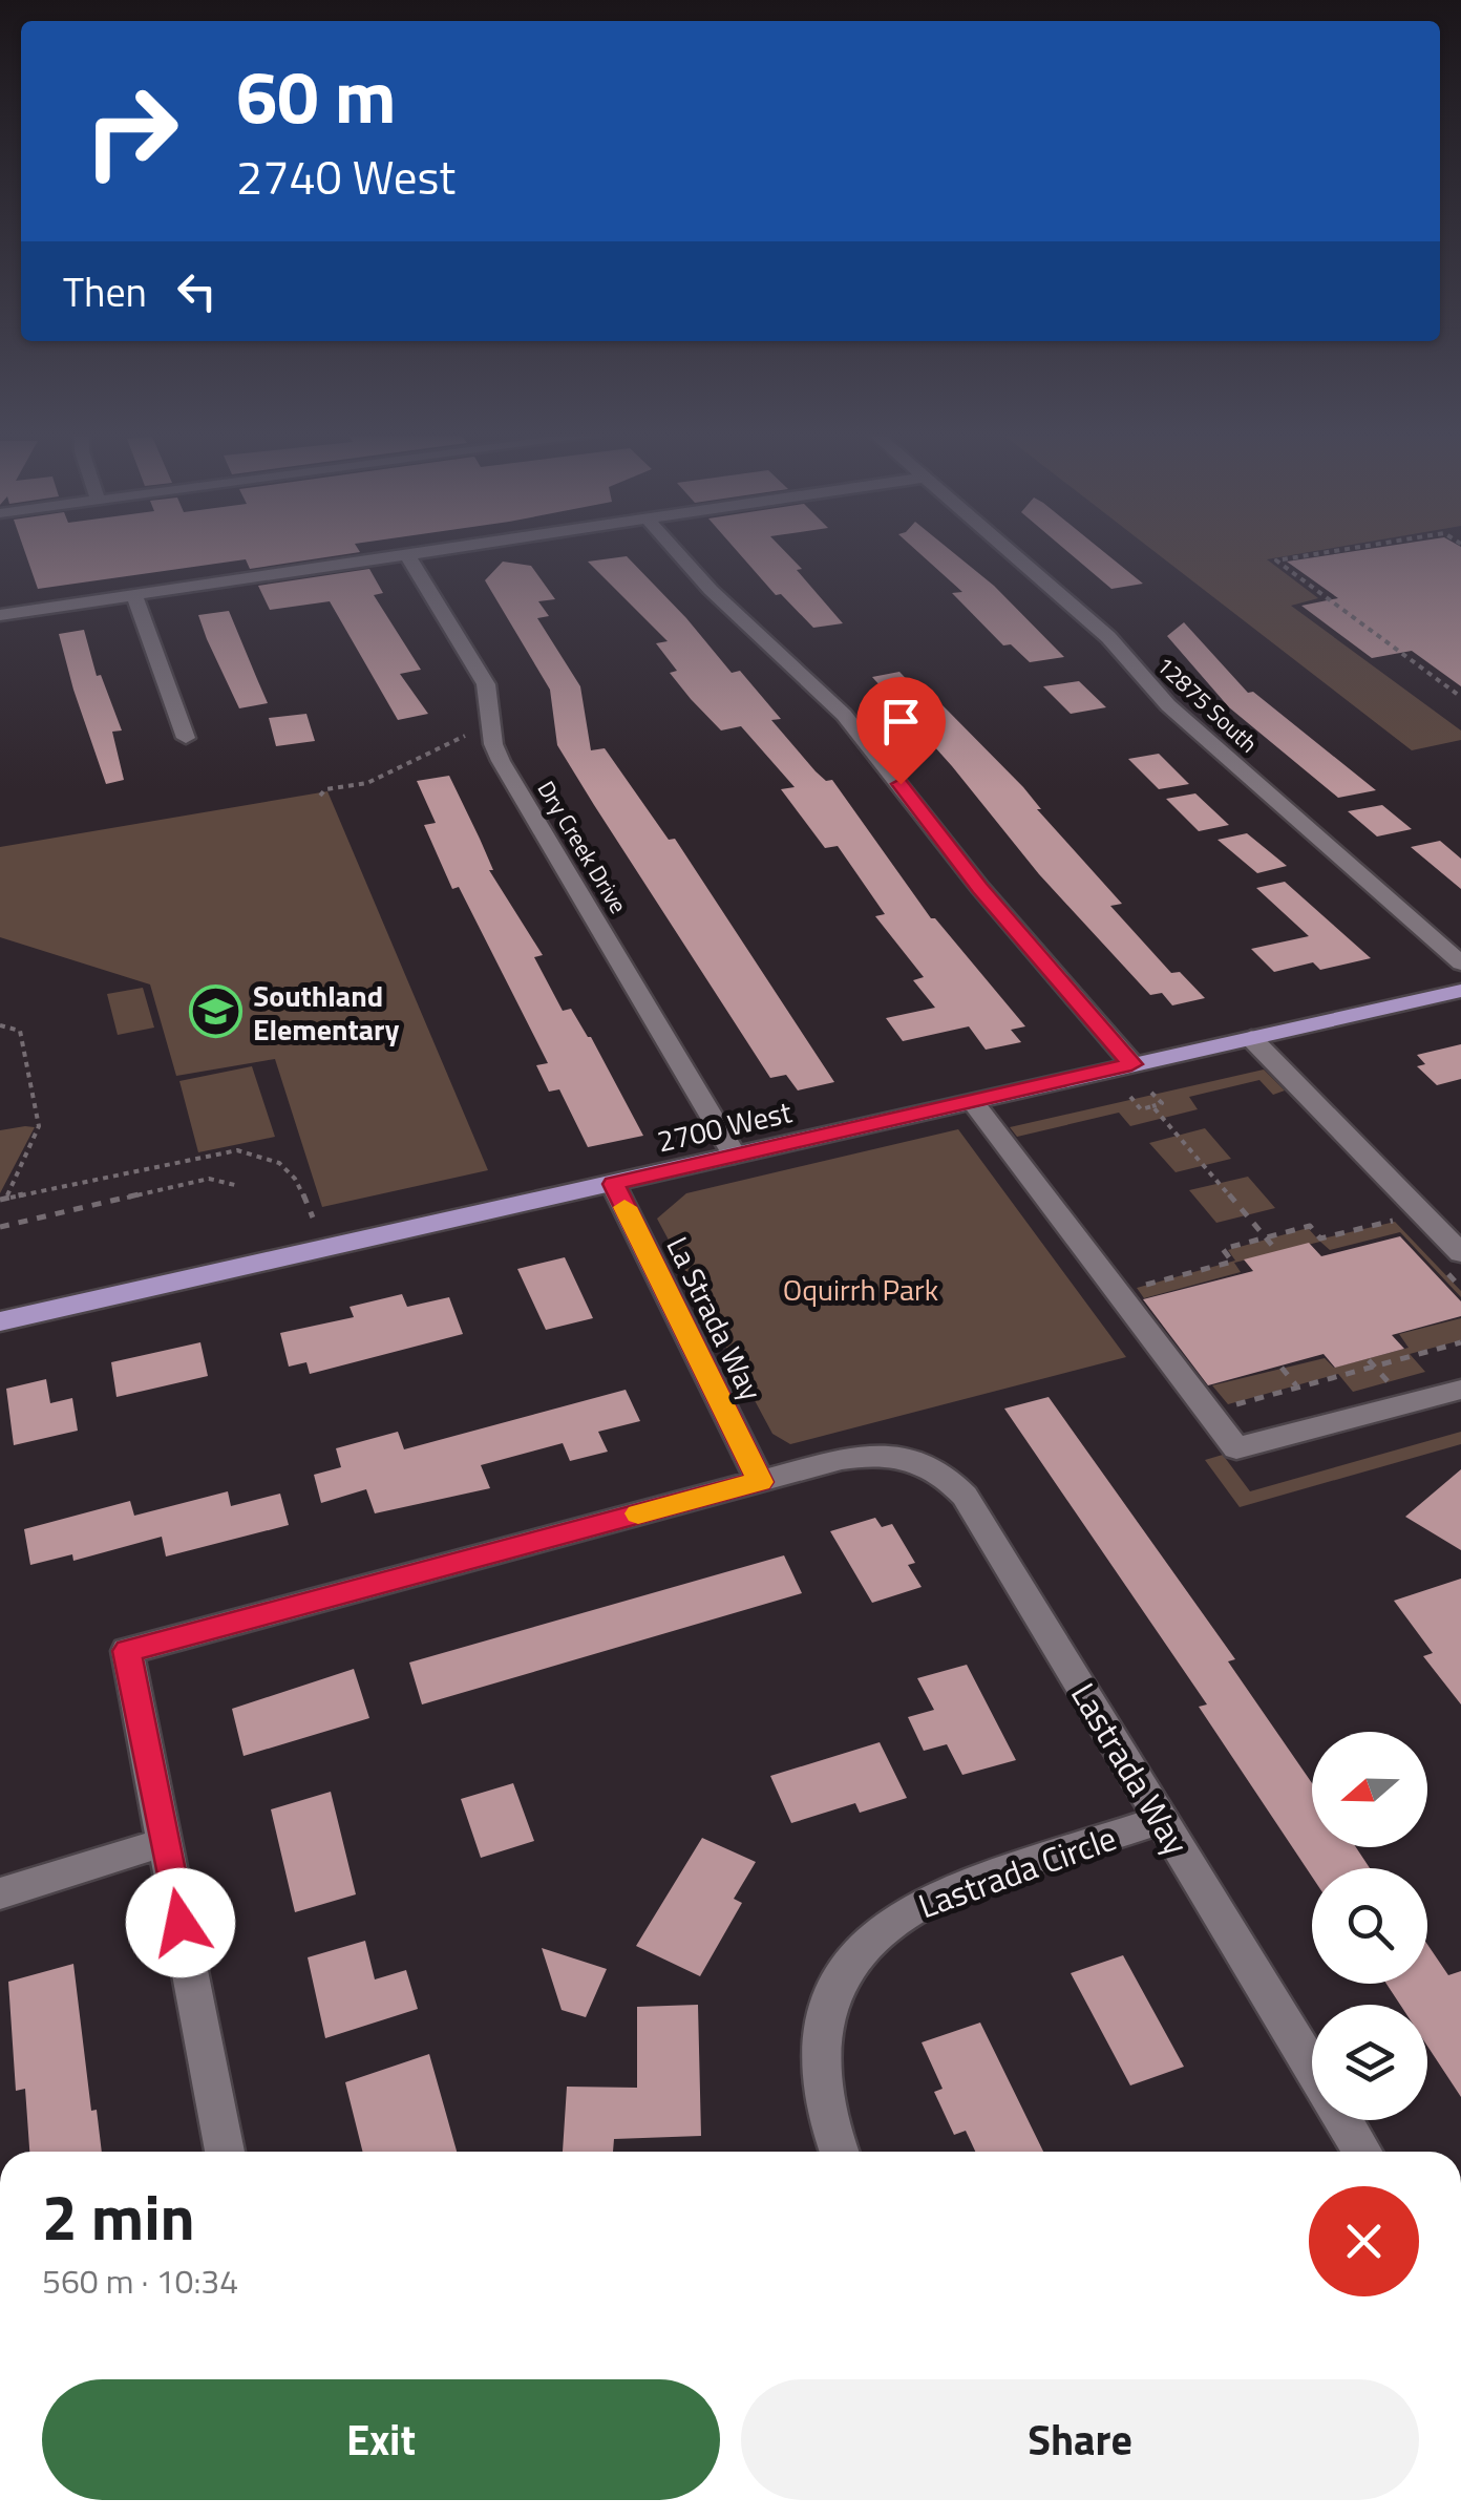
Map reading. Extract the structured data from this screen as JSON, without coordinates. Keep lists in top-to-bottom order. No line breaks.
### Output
{"streets":{"main road":["2700 West"],"street":["12875 South","Dry Creek Drive","La Strada Way","Lastrada Way","Lastrada Circle"]},"crossings":[["Dry Creek Drive","2700 West"],["2700 West","La Strada Way"],["La Strada Way","Lastrada Way"],["Lastrada Way","Lastrada Circle"]],"parks":["Oquirrh Park"],"places":{"school or university":["Southland Elementary"]},"north":"left","page":{"turn":["60 m","2740 West"],"then":"Then","heading":["2 min","560 m · 10:34"],"buttons":["Exit","Share"]}}
